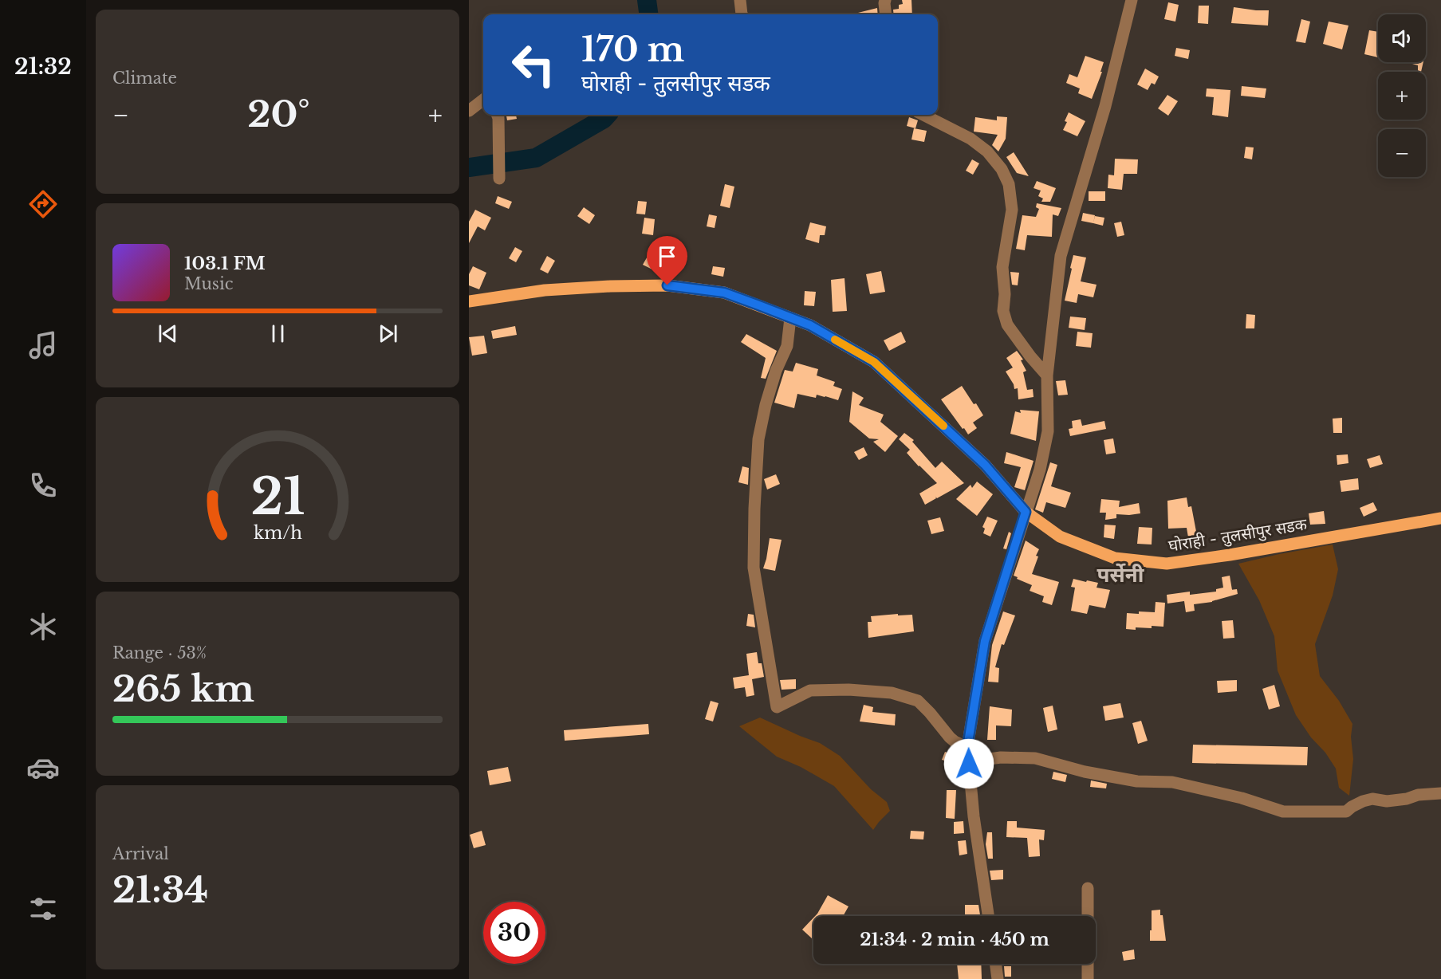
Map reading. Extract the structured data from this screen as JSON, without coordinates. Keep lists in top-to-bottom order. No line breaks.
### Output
{"streets":{"main road":["घोराही - तुलसीपुर सडक"]},"districts":["पर्सेनी"],"page":{"tabs":"21:32","tile":["Climate",["Range · 53%","265 km"],["Arrival","21:34"]],"map_buttons":["+","−"],"turn":["170 m","घोराही - तुलसीपुर सडक"],"heat":["−","20°","+"],"song":["103.1 FM","Music"],"limit":"30","trip":"21:34 · 2 min · 450 m","gauge":["21","km/h"]}}
